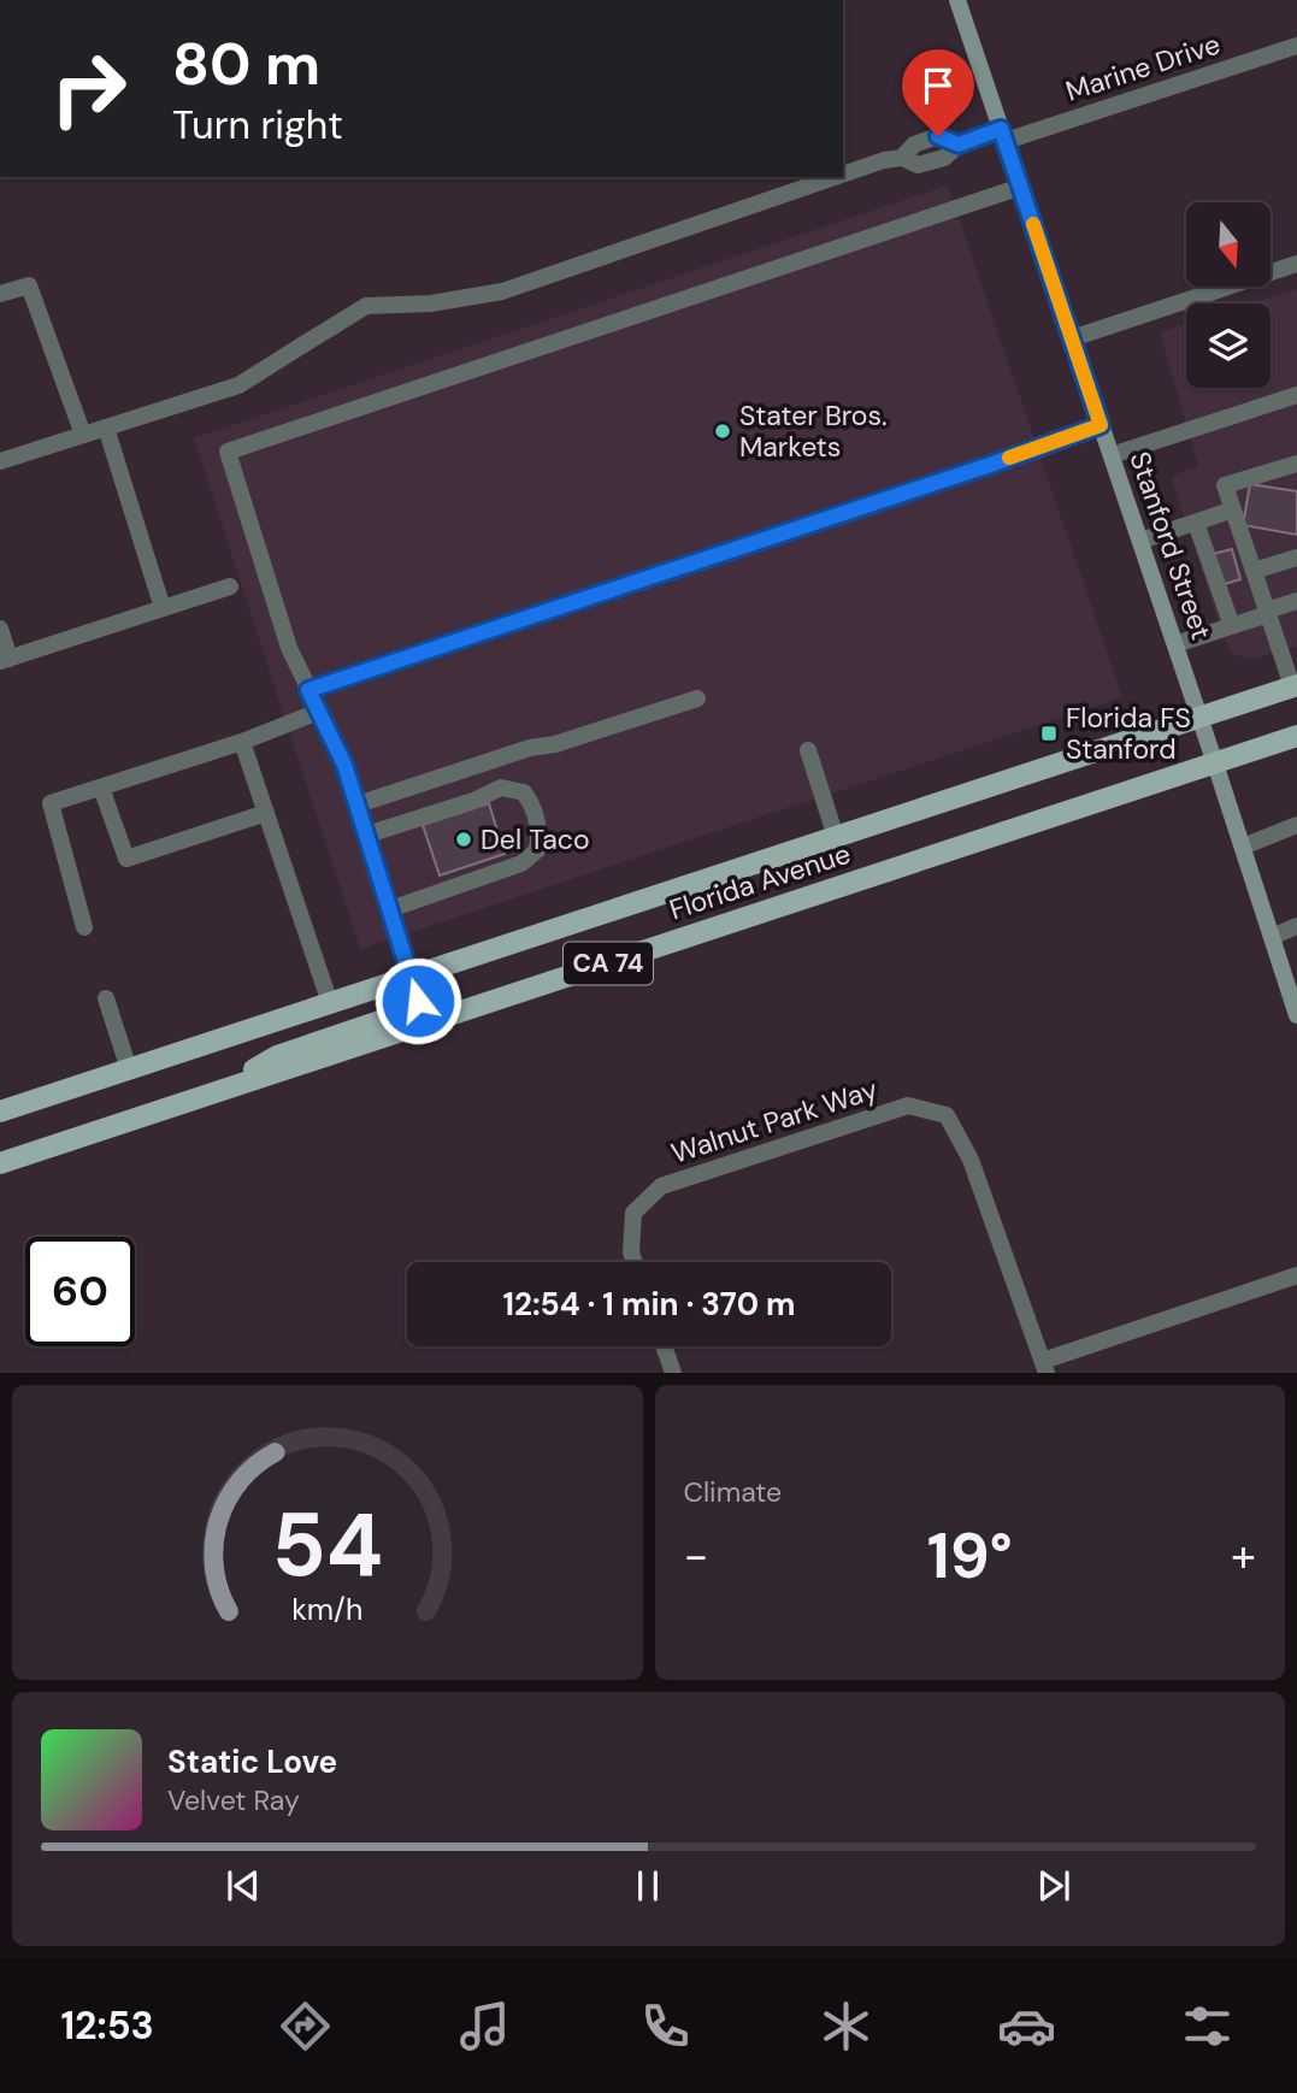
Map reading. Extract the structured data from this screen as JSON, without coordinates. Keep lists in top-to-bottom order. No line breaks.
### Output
{"streets":{"main road":["Florida Avenue","CA 74"],"street":["Marine Drive","Stanford Street","Walnut Park Way"]},"crossings":[["Marine Drive","Stanford Street"],["Stanford Street","Florida Avenue"]],"places":{"other":["Stater Bros. Markets","Del Taco"],"transit":["Florida FS Stanford"]},"north":"bottom","page":{"turn":["80 m","Turn right"],"limit":"60","trip":"12:54 · 1 min · 370 m","tile":"Climate","heat":["−","19°","+"],"song":["Static Love","Velvet Ray"],"tabs":"12:53","gauge":["54","km/h"]}}
